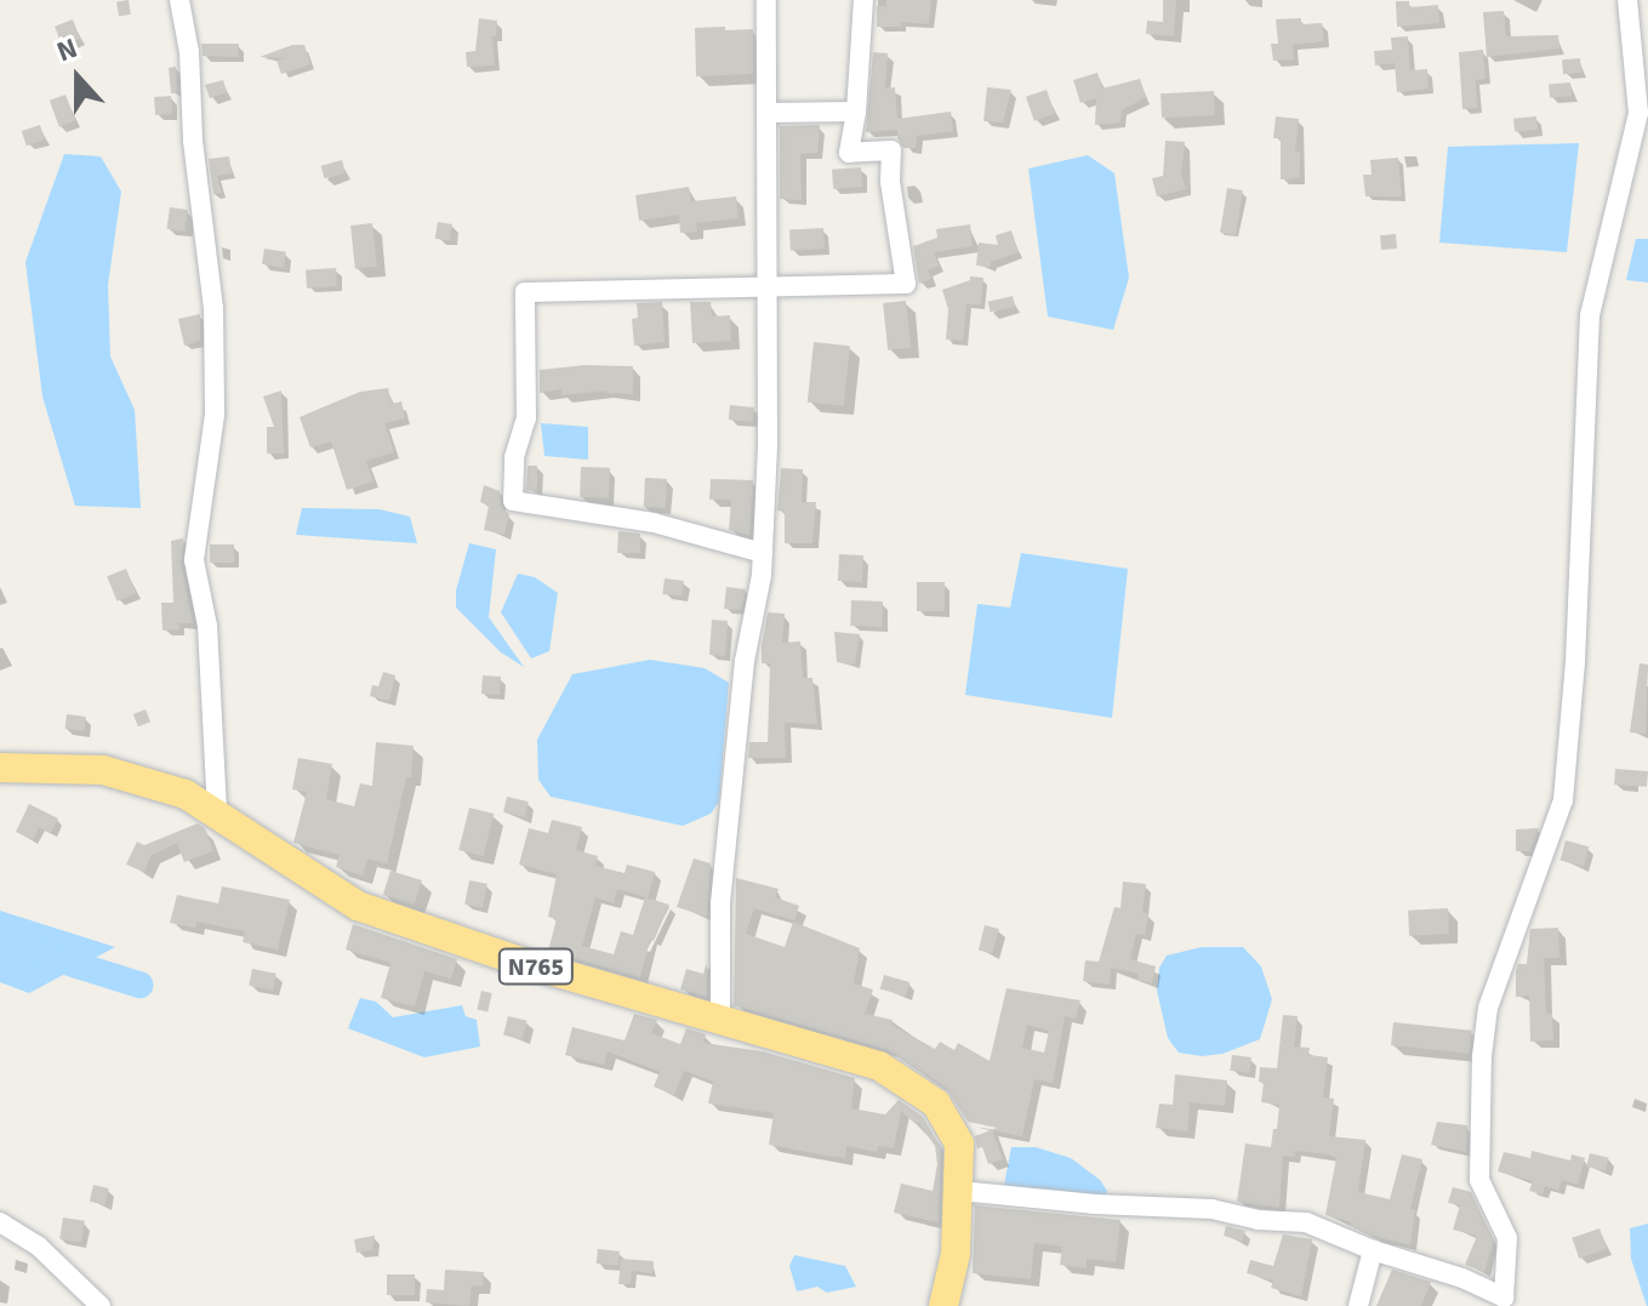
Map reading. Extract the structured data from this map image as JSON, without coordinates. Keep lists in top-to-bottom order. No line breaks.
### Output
{"streets":{"highway":["N765"]},"north":"top"}
